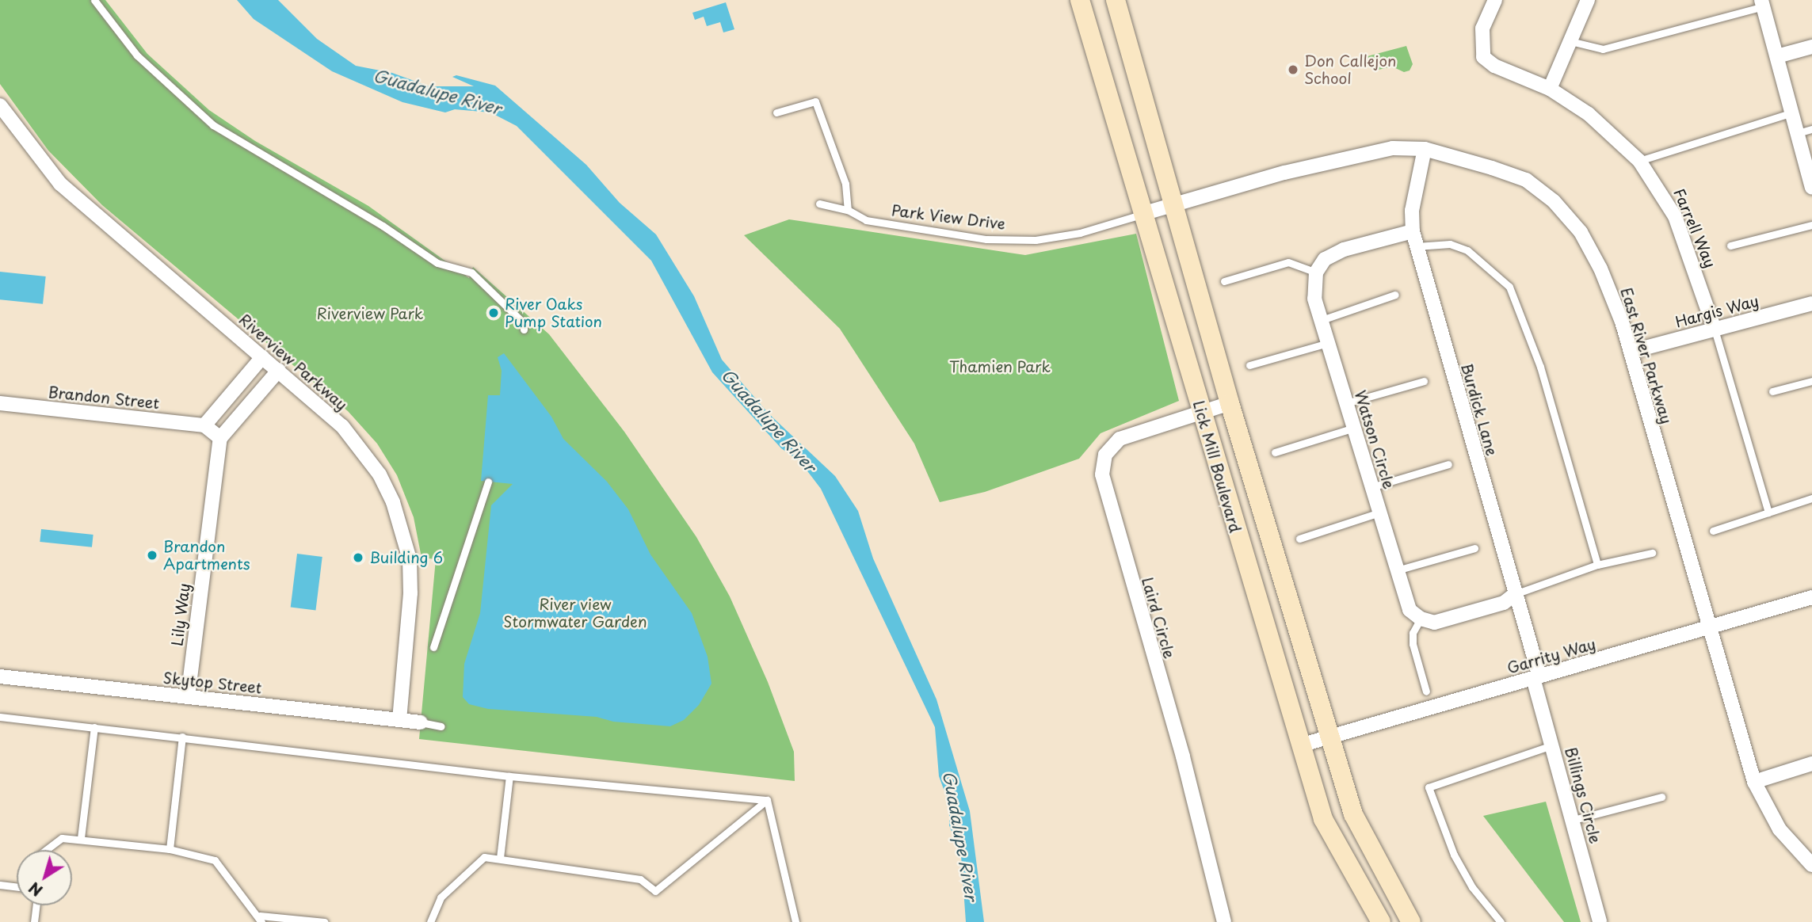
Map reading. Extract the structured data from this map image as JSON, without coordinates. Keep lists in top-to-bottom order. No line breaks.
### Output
{"streets":{"main road":["Lick Mill Boulevard"],"street":["Farrell Way","Hargis Way","East River Parkway","Riverview Parkway","Brandon Street","Burdick Lane","Watson Circle","Lily Way","Laird Circle","Garrity Way","Skytop Street","Billings Circle"],"lane":["Park View Drive"]},"crossings":[["Park View Drive","East River Parkway"],["Park View Drive","Lick Mill Boulevard"],["Farrell Way","Hargis Way"],["Hargis Way","East River Parkway"],["East River Parkway","Burdick Lane"],["East River Parkway","Lick Mill Boulevard"],["East River Parkway","Garrity Way"],["Riverview Parkway","Skytop Street"],["Burdick Lane","Garrity Way"],["Burdick Lane","Billings Circle"],["Lick Mill Boulevard","Laird Circle"],["Lick Mill Boulevard","Garrity Way"],["Lily Way","Skytop Street"],["Garrity Way","Billings Circle"]],"water":["Guadalupe River"],"parks":["Riverview Park","Thamien Park","River view Stormwater Garden"],"places":["Don Callejon School","River Oaks Pump Station","Brandon Apartments","Building 6"],"north":"bottom left"}
